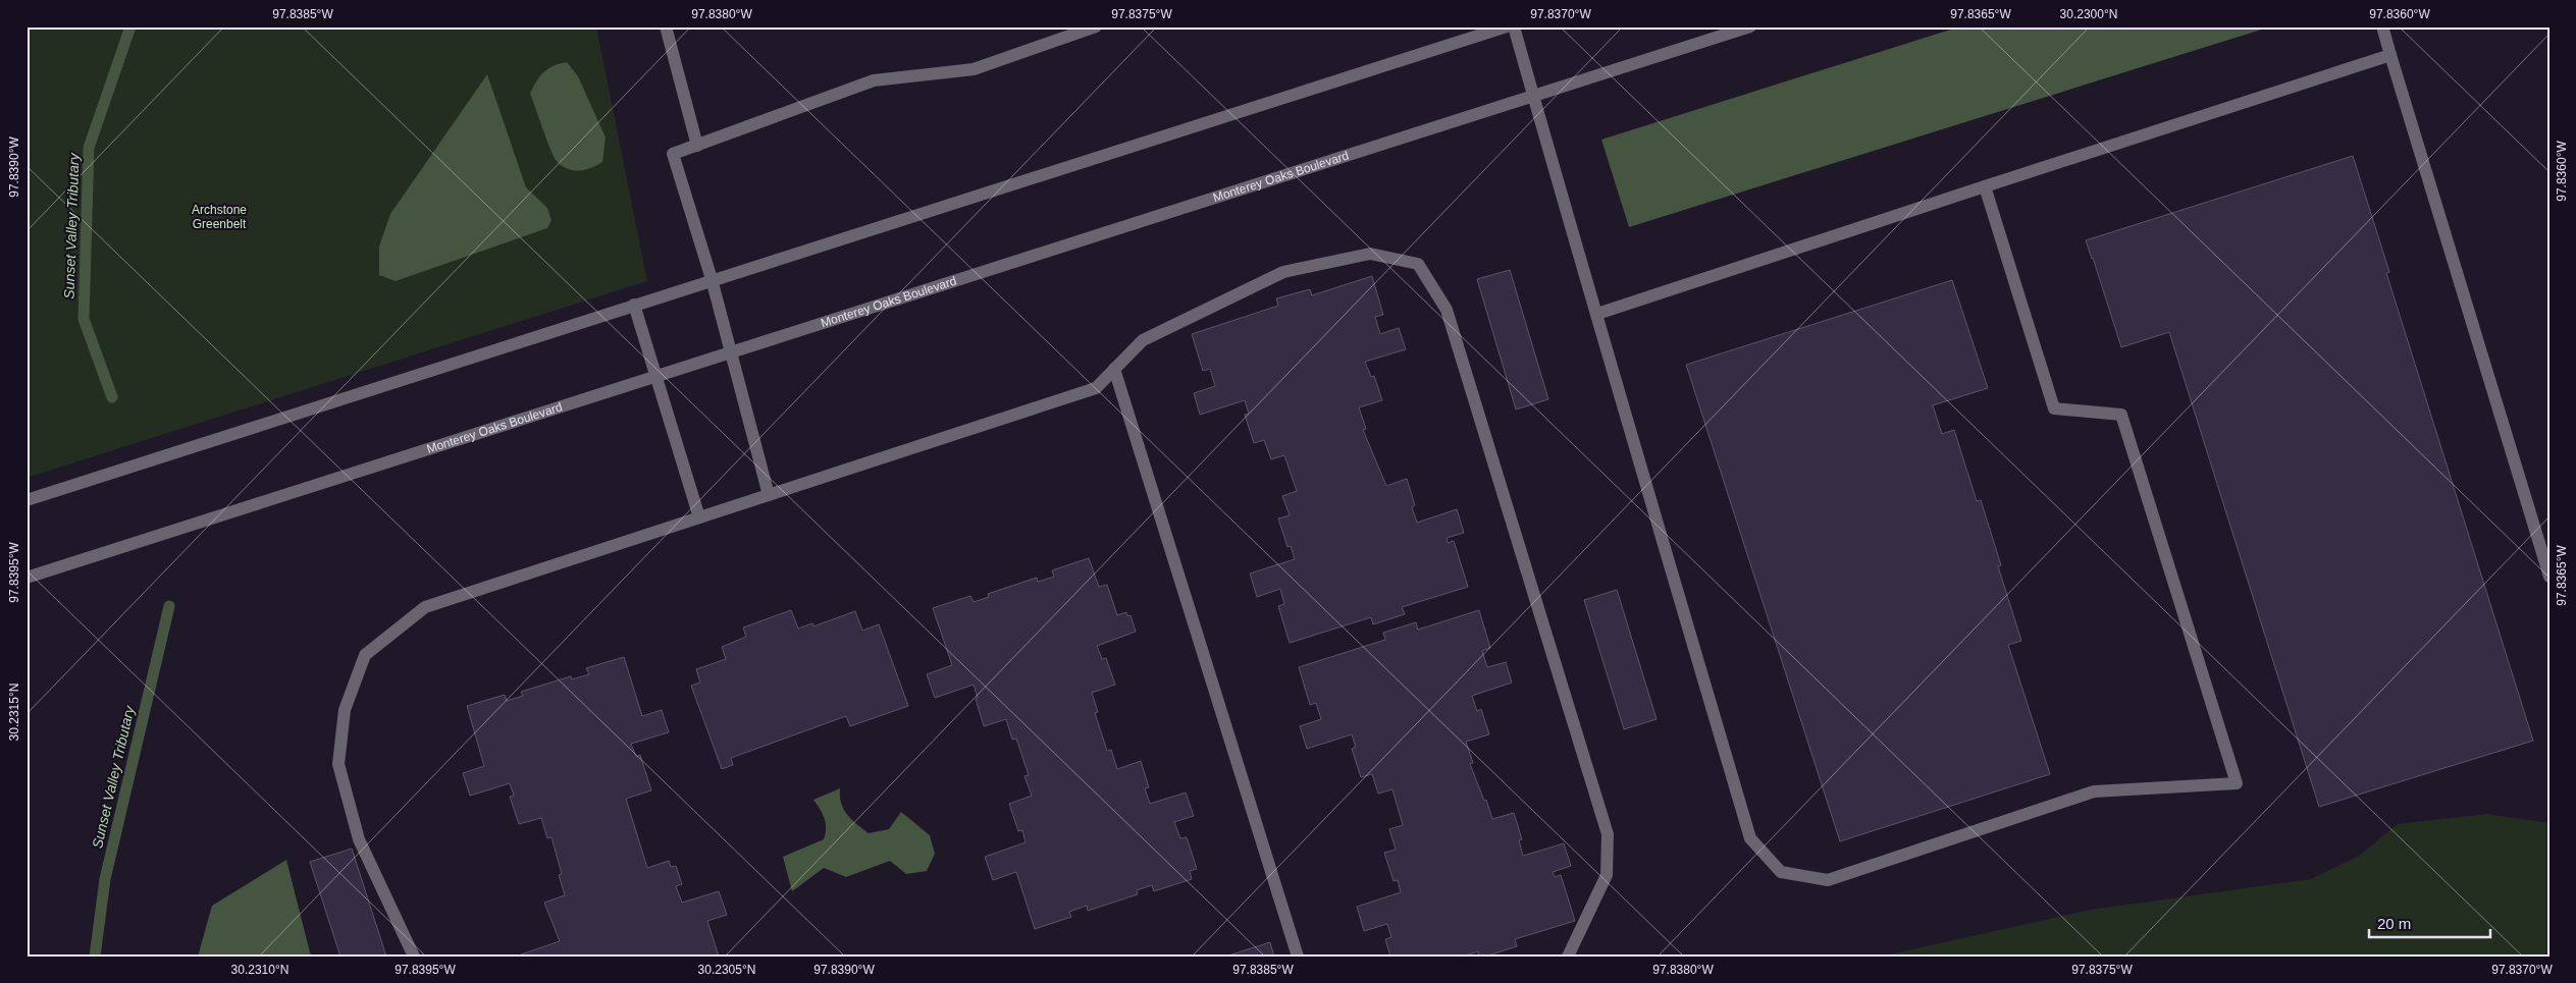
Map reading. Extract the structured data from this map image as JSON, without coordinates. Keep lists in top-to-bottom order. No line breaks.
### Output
{"streets":{"street":["Monterey Oaks Boulevard"]},"water":["Sunset Valley Tributary"],"parks":["Archstone Greenbelt"],"scale_bar":"20 m","coordinates":["97.8385°W","97.8380°W","97.8375°W","97.8370°W","97.8365°W","30.2300°N","97.8360°W","97.8390°W","97.8395°W","30.2315°N","30.2310°N","30.2305°N"]}
